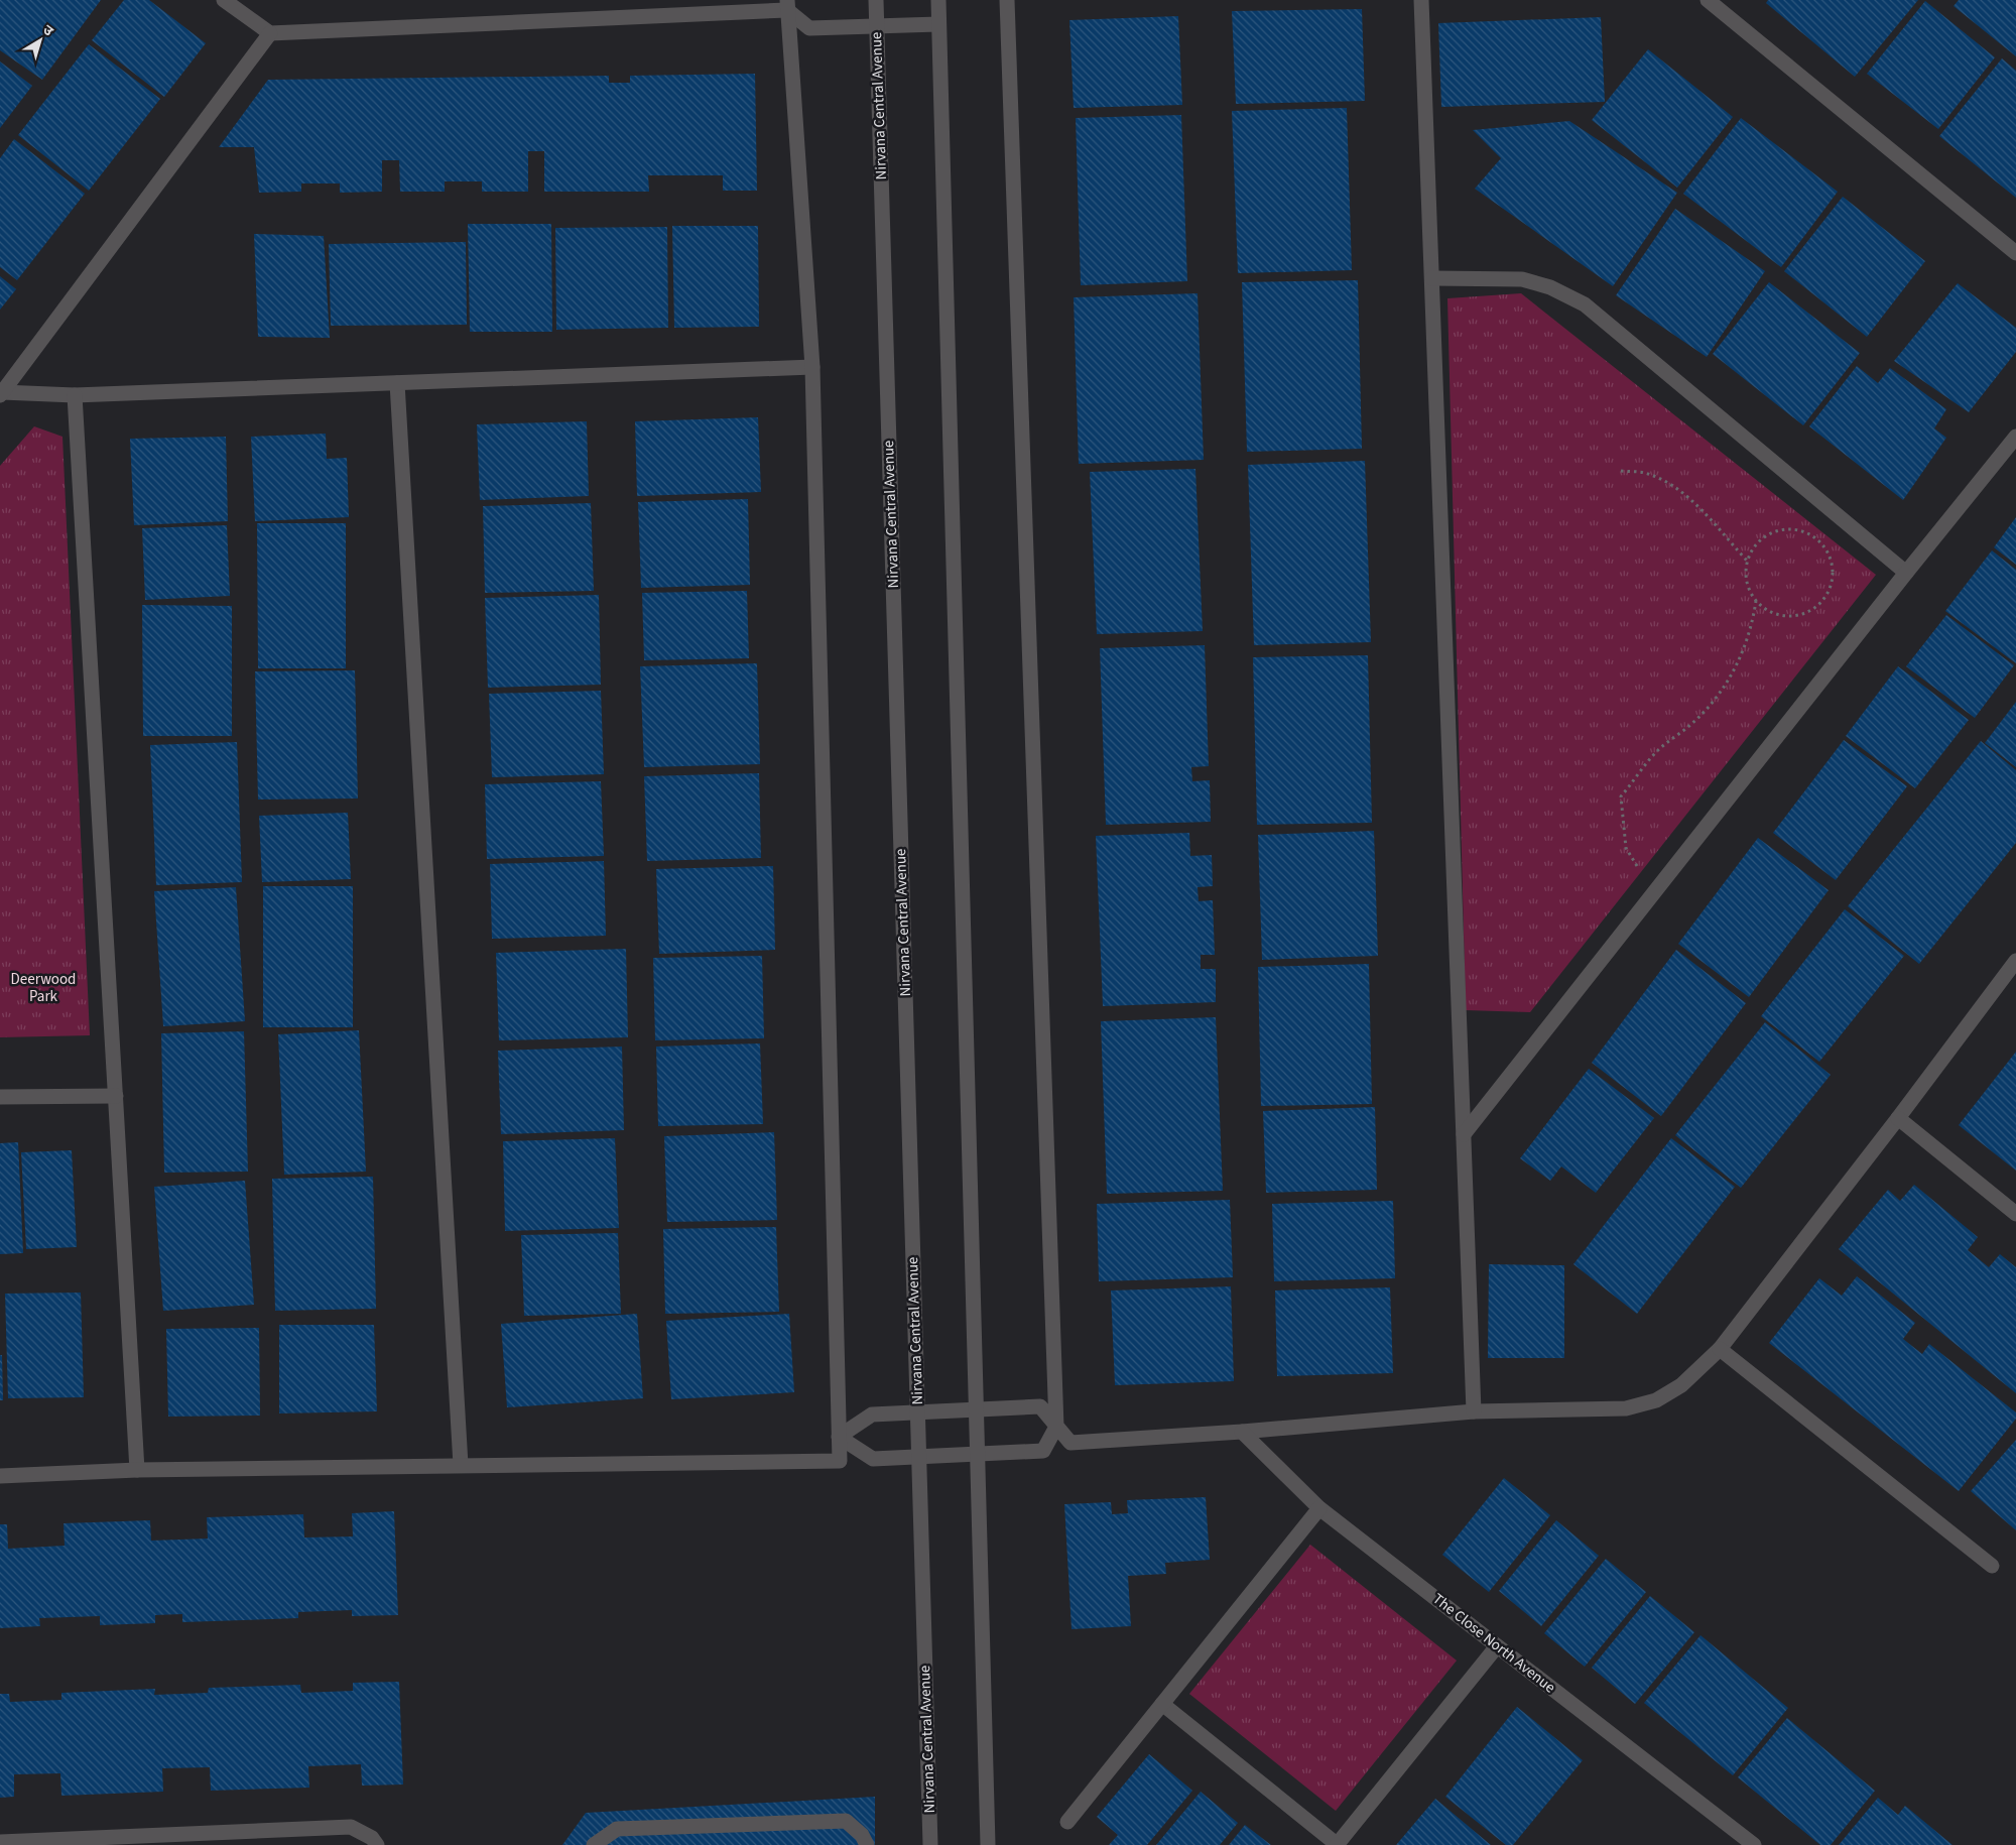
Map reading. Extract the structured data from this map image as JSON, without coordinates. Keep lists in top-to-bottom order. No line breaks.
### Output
{"streets":{"street":["Nirvana Central Avenue","The Close North Avenue"]},"parks":["Deerwood Park"],"north":"top right"}
